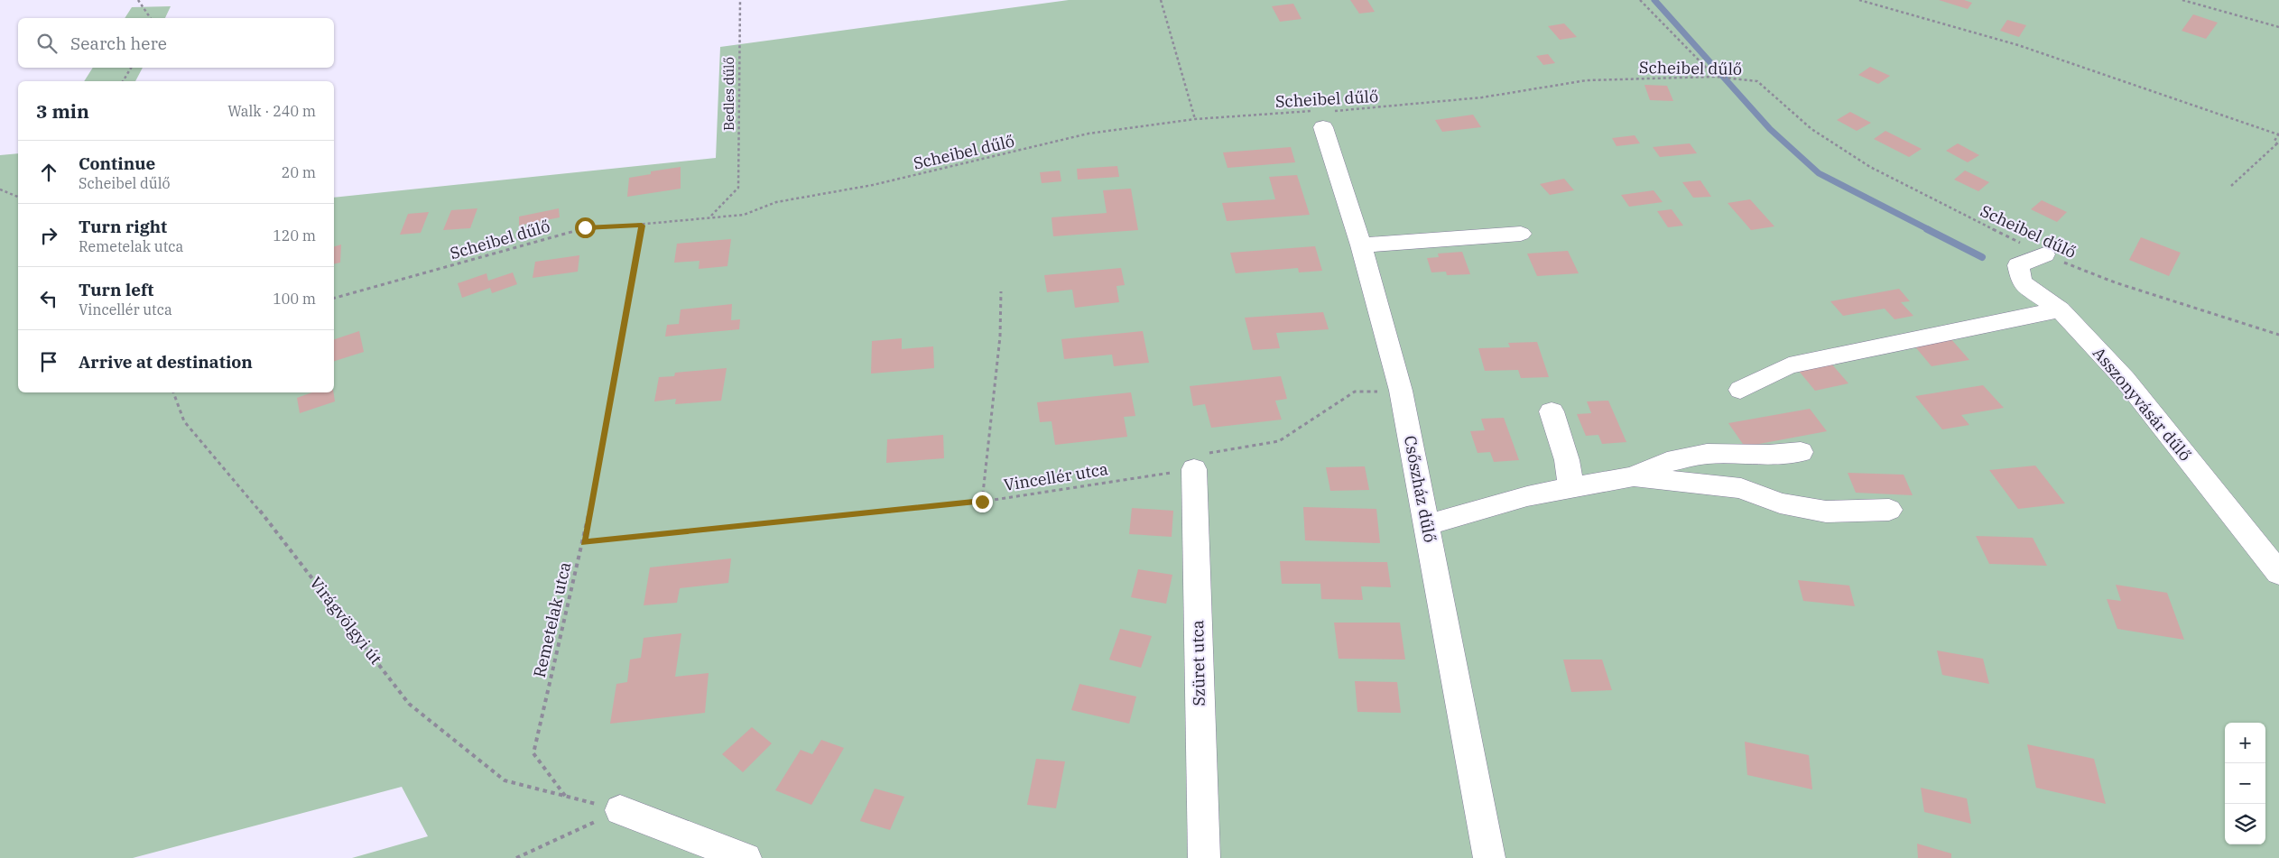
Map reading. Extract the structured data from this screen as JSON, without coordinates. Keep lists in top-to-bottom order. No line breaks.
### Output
{"streets":{"street":["Asszonyvásár dűlő","Csőszház dűlő","Szüret utca"],"path":["Scheibel dűlő","Bedles dűlő","Vincellér utca","Remetelak utca","Virágvölgyi út"]},"crossings":[["Scheibel dűlő","Bedles dűlő"],["Scheibel dűlő","Asszonyvásár dűlő"],["Scheibel dűlő","Csőszház dűlő"],["Scheibel dűlő","Remetelak utca"],["Vincellér utca","Remetelak utca"],["Vincellér utca","Szüret utca"],["Remetelak utca","Virágvölgyi út"]],"page":{"search":"Search here","heading":["3 min","Walk · 240 m"],"list":[["Continue","Scheibel dűlő","20 m"],["Turn right","Remetelak utca","120 m"],["Turn left","Vincellér utca","100 m"],"Arrive at destination"],"map_buttons":["+","−"]}}
